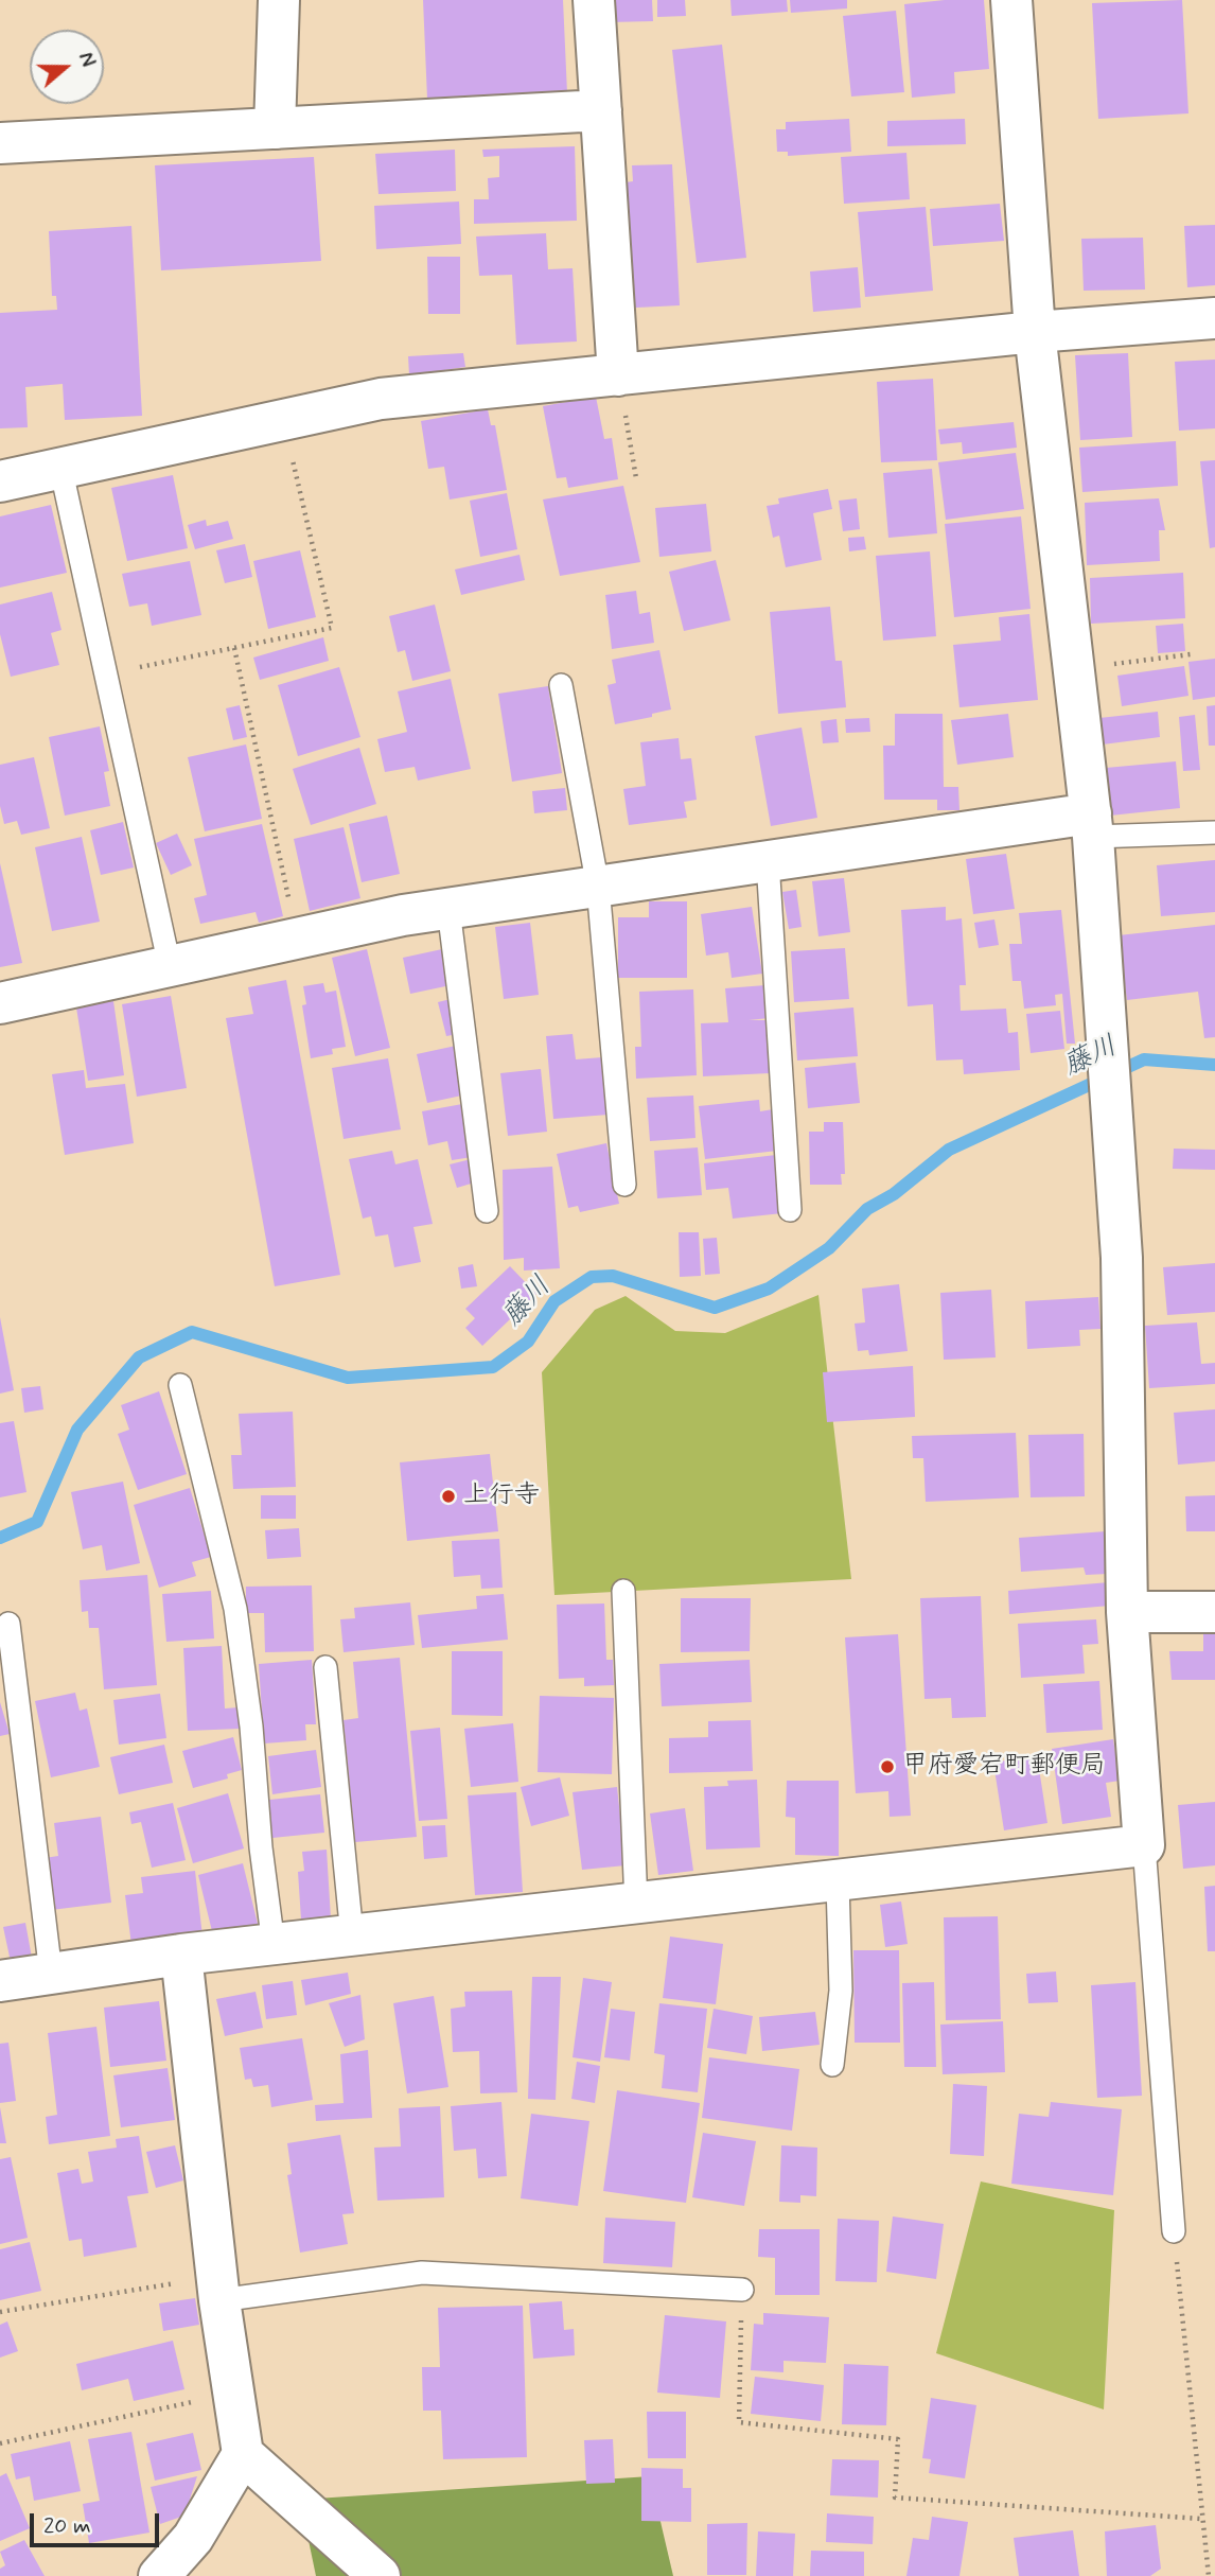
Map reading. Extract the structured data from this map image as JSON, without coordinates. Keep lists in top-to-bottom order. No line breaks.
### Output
{"water":["藤川"],"places":["上行寺","甲府愛宕町郵便局"],"scale_bar":"20 m","north":"right"}
